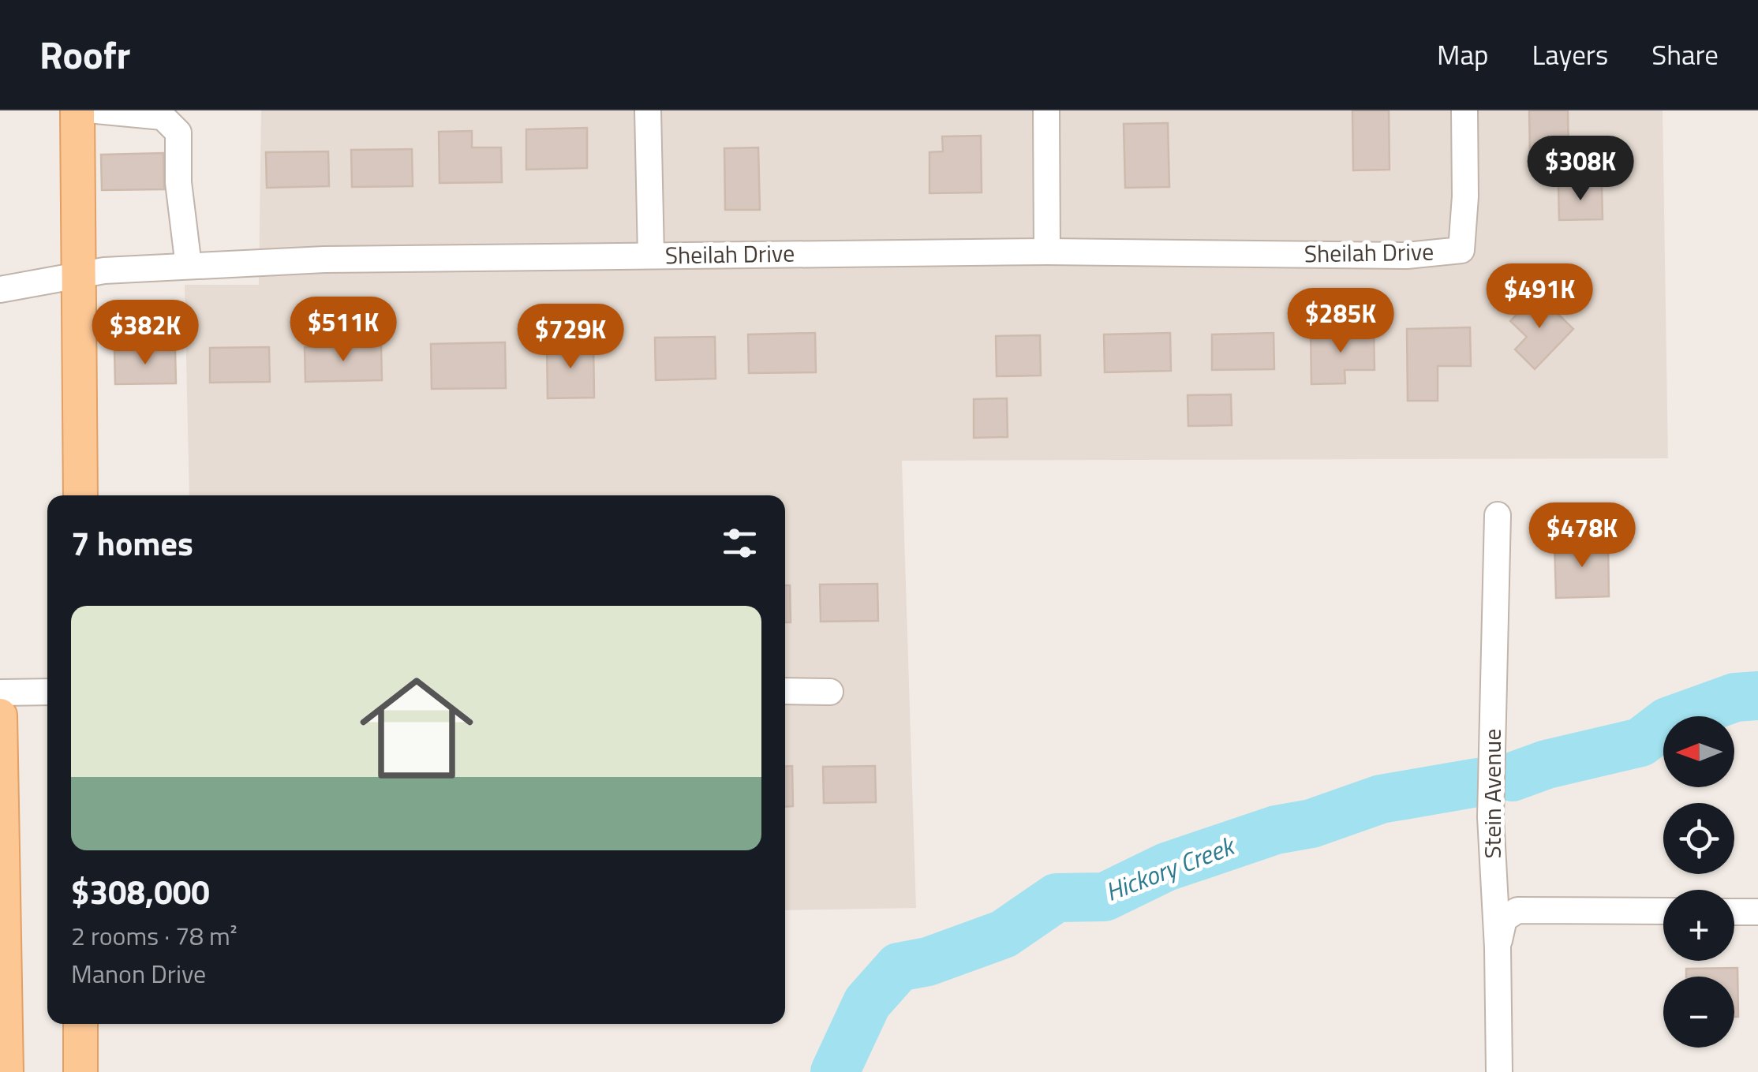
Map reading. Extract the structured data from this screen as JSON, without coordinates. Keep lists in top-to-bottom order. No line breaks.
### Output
{"streets":{"street":["Sheilah Drive","Stein Avenue"]},"water":["Hickory Creek"],"north":"left","page":{"header":"Roofr","nav":["Map","Layers","Share"],"price":["$308K","$491K","$285K","$511K","$382K","$729K","$478K"],"heading":"7 homes","list":[{"name":"$308,000","note":"2 rooms · 78 m² · Manon Drive"}],"map_buttons":["+","−"]}}
